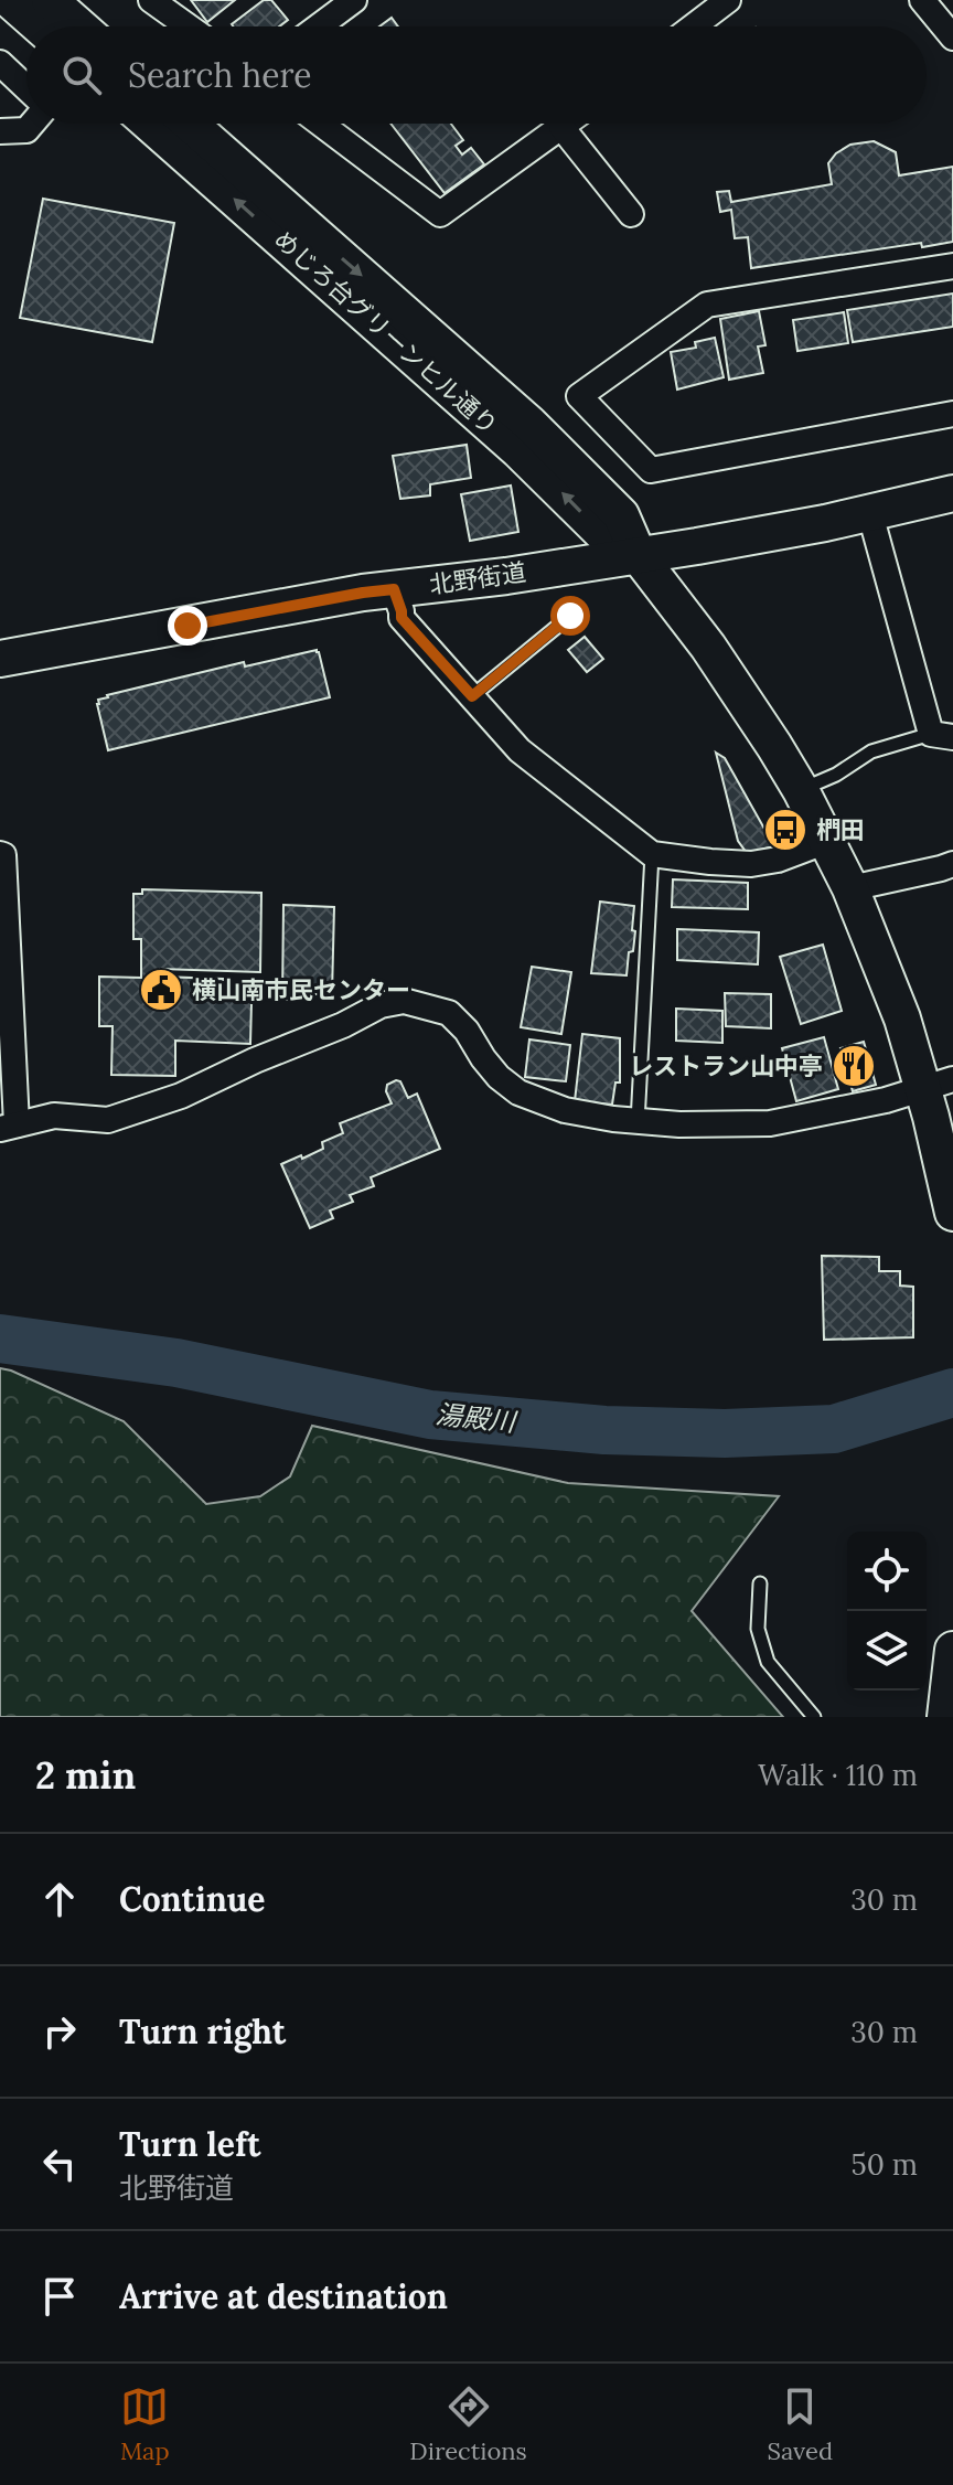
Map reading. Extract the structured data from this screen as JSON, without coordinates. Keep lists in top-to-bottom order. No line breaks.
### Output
{"streets":{"street":["めじろ台グリーンヒル通り","北野街道"]},"crossings":[["めじろ台グリーンヒル通り","北野街道"]],"water":["湯殿川"],"places":{"bus stop":["椚田"],"public building":["横山南市民センター"],"restaurant":["レストラン山中亭"]},"page":{"search":"Search here","heading":["2 min","Walk · 110 m"],"list":[["Continue","30 m"],["Turn right","30 m"],["Turn left","北野街道","50 m"],"Arrive at destination"],"nav":["Map","Directions","Saved"]}}
